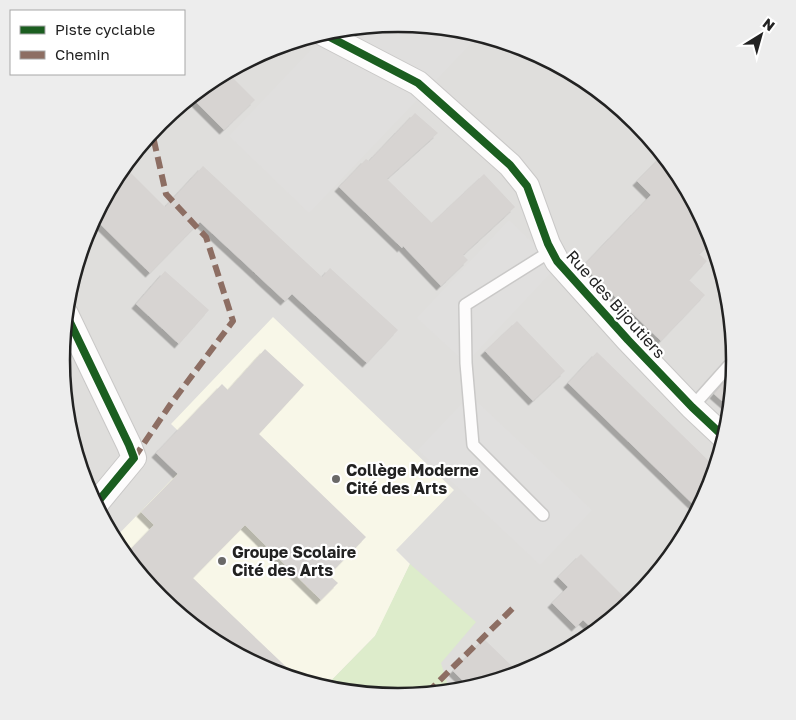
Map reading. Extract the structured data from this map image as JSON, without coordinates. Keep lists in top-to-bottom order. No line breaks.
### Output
{"streets":{"street":["Rue des Bijoutiers"]},"places":["Collège Moderne Cité des Arts","Groupe Scolaire Cité des Arts"],"legend":["Piste cyclable","Chemin"],"north":"top right"}
